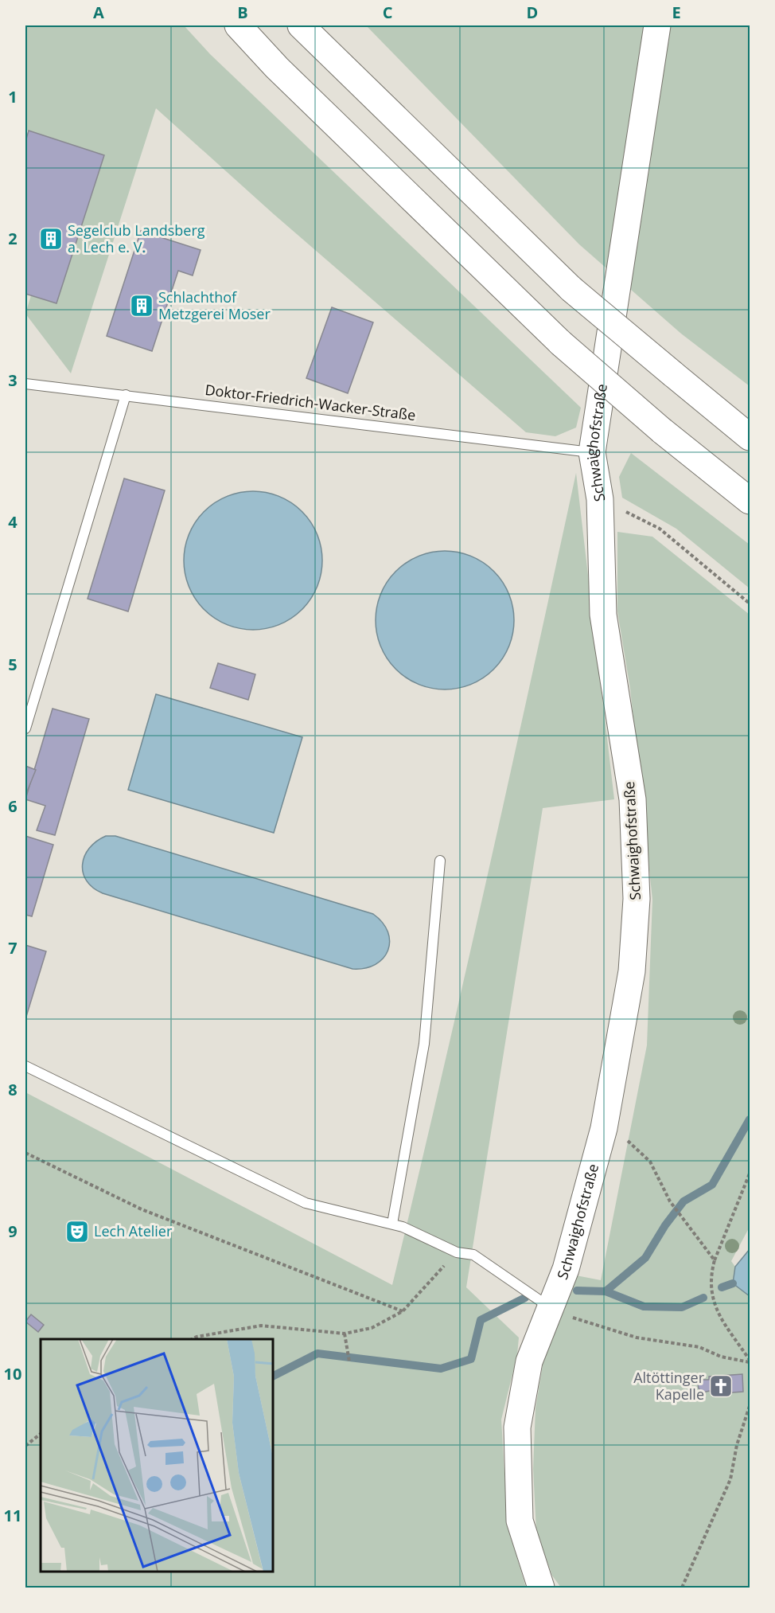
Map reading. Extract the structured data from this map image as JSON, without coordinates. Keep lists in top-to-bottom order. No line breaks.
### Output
{"streets":{"main road":["Schwaighofstraße"],"lane":["Doktor-Friedrich-Wacker-Straße"]},"crossings":[["Doktor-Friedrich-Wacker-Straße","Schwaighofstraße"]],"places":{"building":["Segelclub Landsberg a. Lech e. V.","Schlachthof Metzgerei Moser"],"theatre":["Lech Atelier"],"church":["Altöttinger Kapelle"]},"grid":{"columns":["A","B","C","D","E"],"rows":["1","2","3","4","5","6","7","8","9","10","11"]}}
